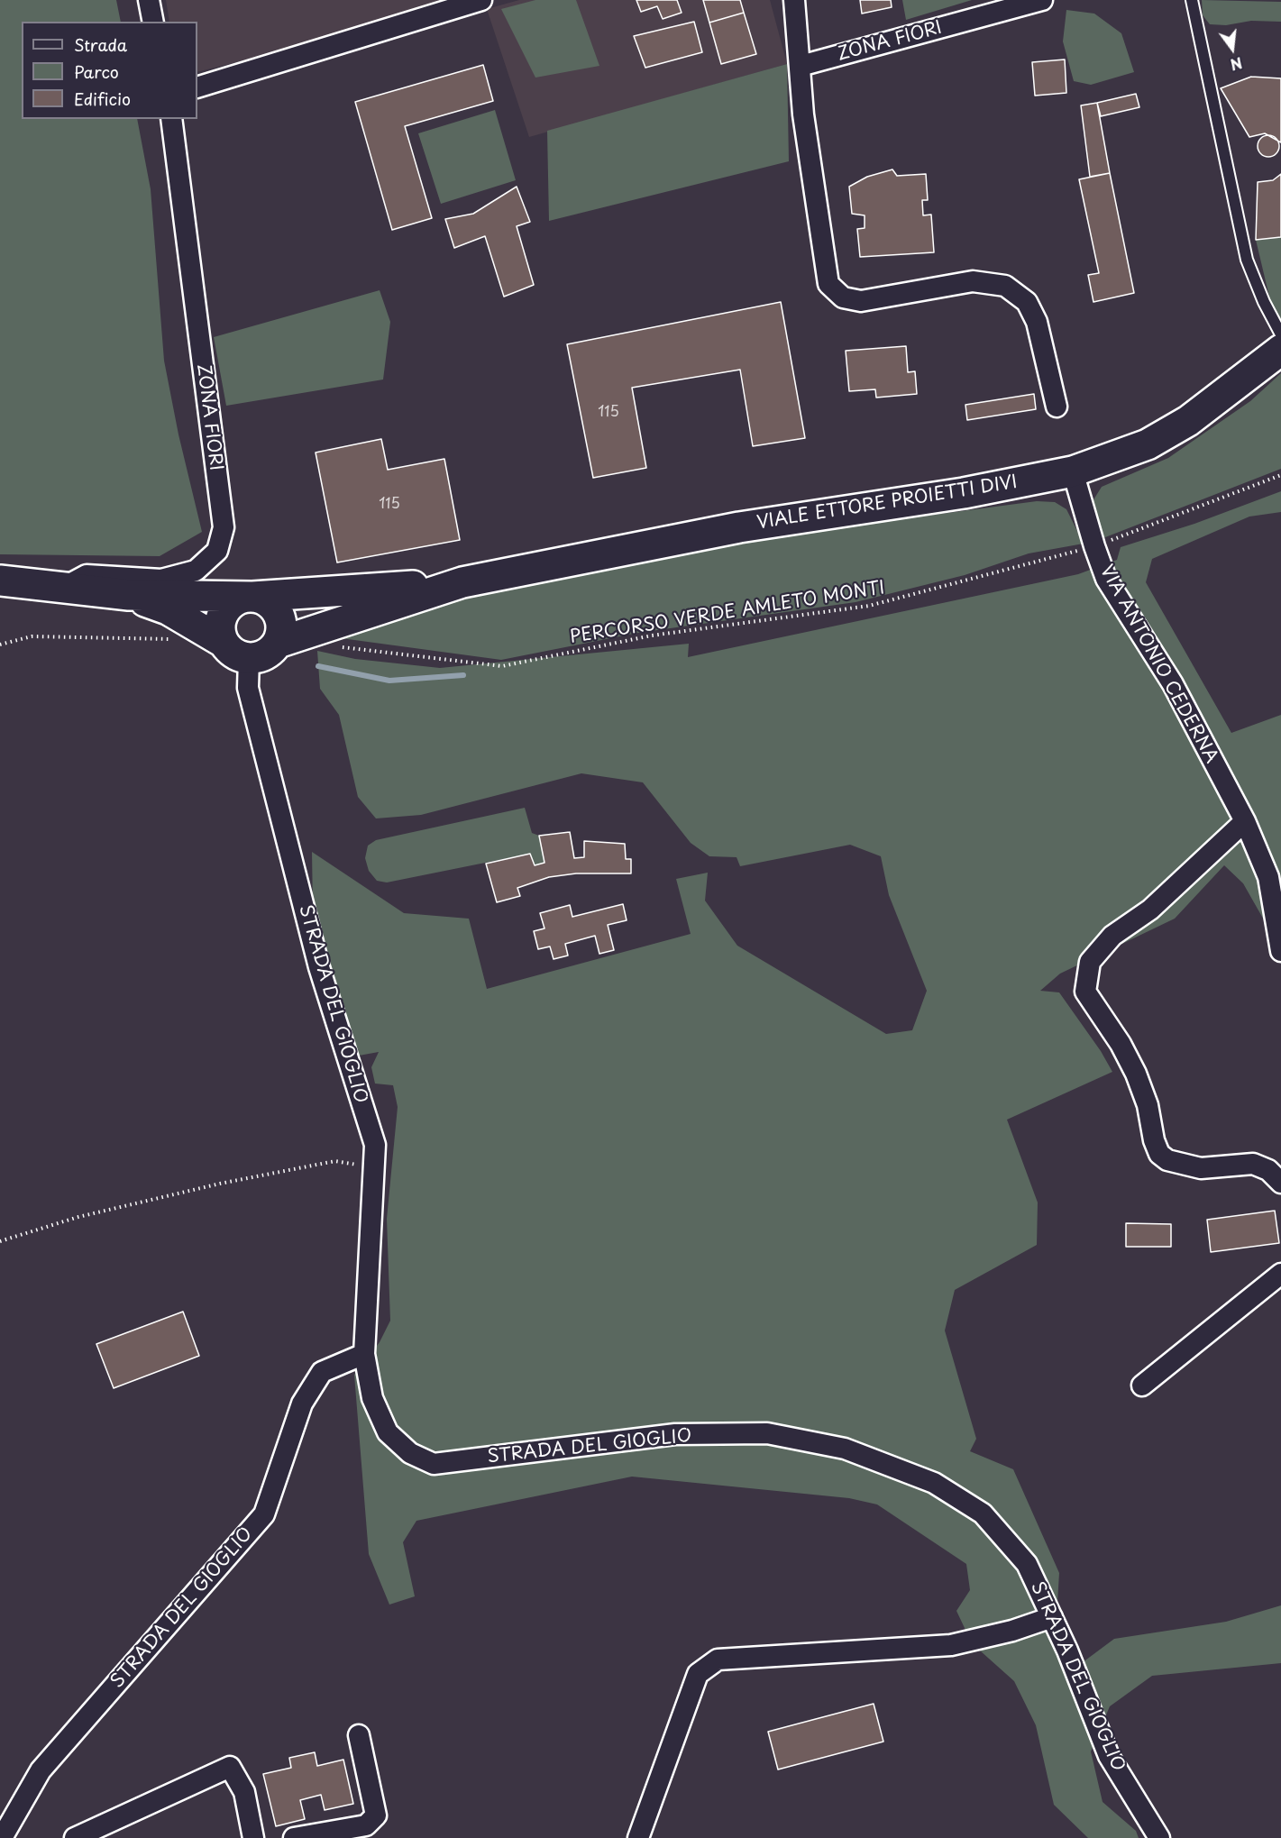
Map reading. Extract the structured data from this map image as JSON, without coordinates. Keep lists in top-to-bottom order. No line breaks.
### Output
{"streets":{"main road":["VIALE ETTORE PROIETTI DIVI"],"street":["ZONA FIORI","VIA ANTONIO CEDERNA","STRADA DEL GIOGLIO"],"path":["PERCORSO VERDE AMLETO MONTI"]},"crossings":[["ZONA FIORI","VIALE ETTORE PROIETTI DIVI"],["VIALE ETTORE PROIETTI DIVI","VIA ANTONIO CEDERNA"],["VIALE ETTORE PROIETTI DIVI","STRADA DEL GIOGLIO"],["PERCORSO VERDE AMLETO MONTI","VIA ANTONIO CEDERNA"]],"house_numbers":["115","115"],"legend":["Strada","Parco","Edificio"],"north":"bottom"}
